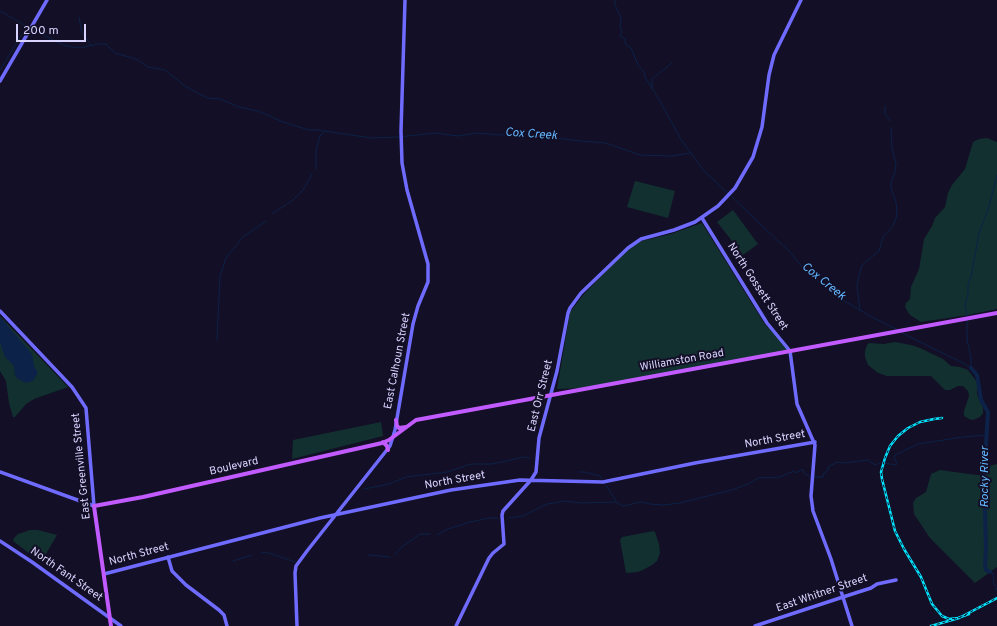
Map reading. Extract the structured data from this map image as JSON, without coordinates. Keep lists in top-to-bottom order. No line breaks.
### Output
{"streets":{"main road":["Williamston Road","East Greenville Street","Boulevard"],"street":["North Gossett Street","East Calhoun Street","East Orr Street","North Street","North Fant Street","East Whitner Street"]},"crossings":[["North Gossett Street","Williamston Road"],["North Gossett Street","East Orr Street"],["East Calhoun Street","Williamston Road"],["East Calhoun Street","North Street"],["Williamston Road","East Orr Street"],["Williamston Road","Boulevard"],["East Orr Street","North Street"],["North Street","East Greenville Street"],["East Greenville Street","Boulevard"],["East Greenville Street","North Fant Street"]],"water":["Cox Creek","Rocky River"],"scale_bar":"200 m"}
